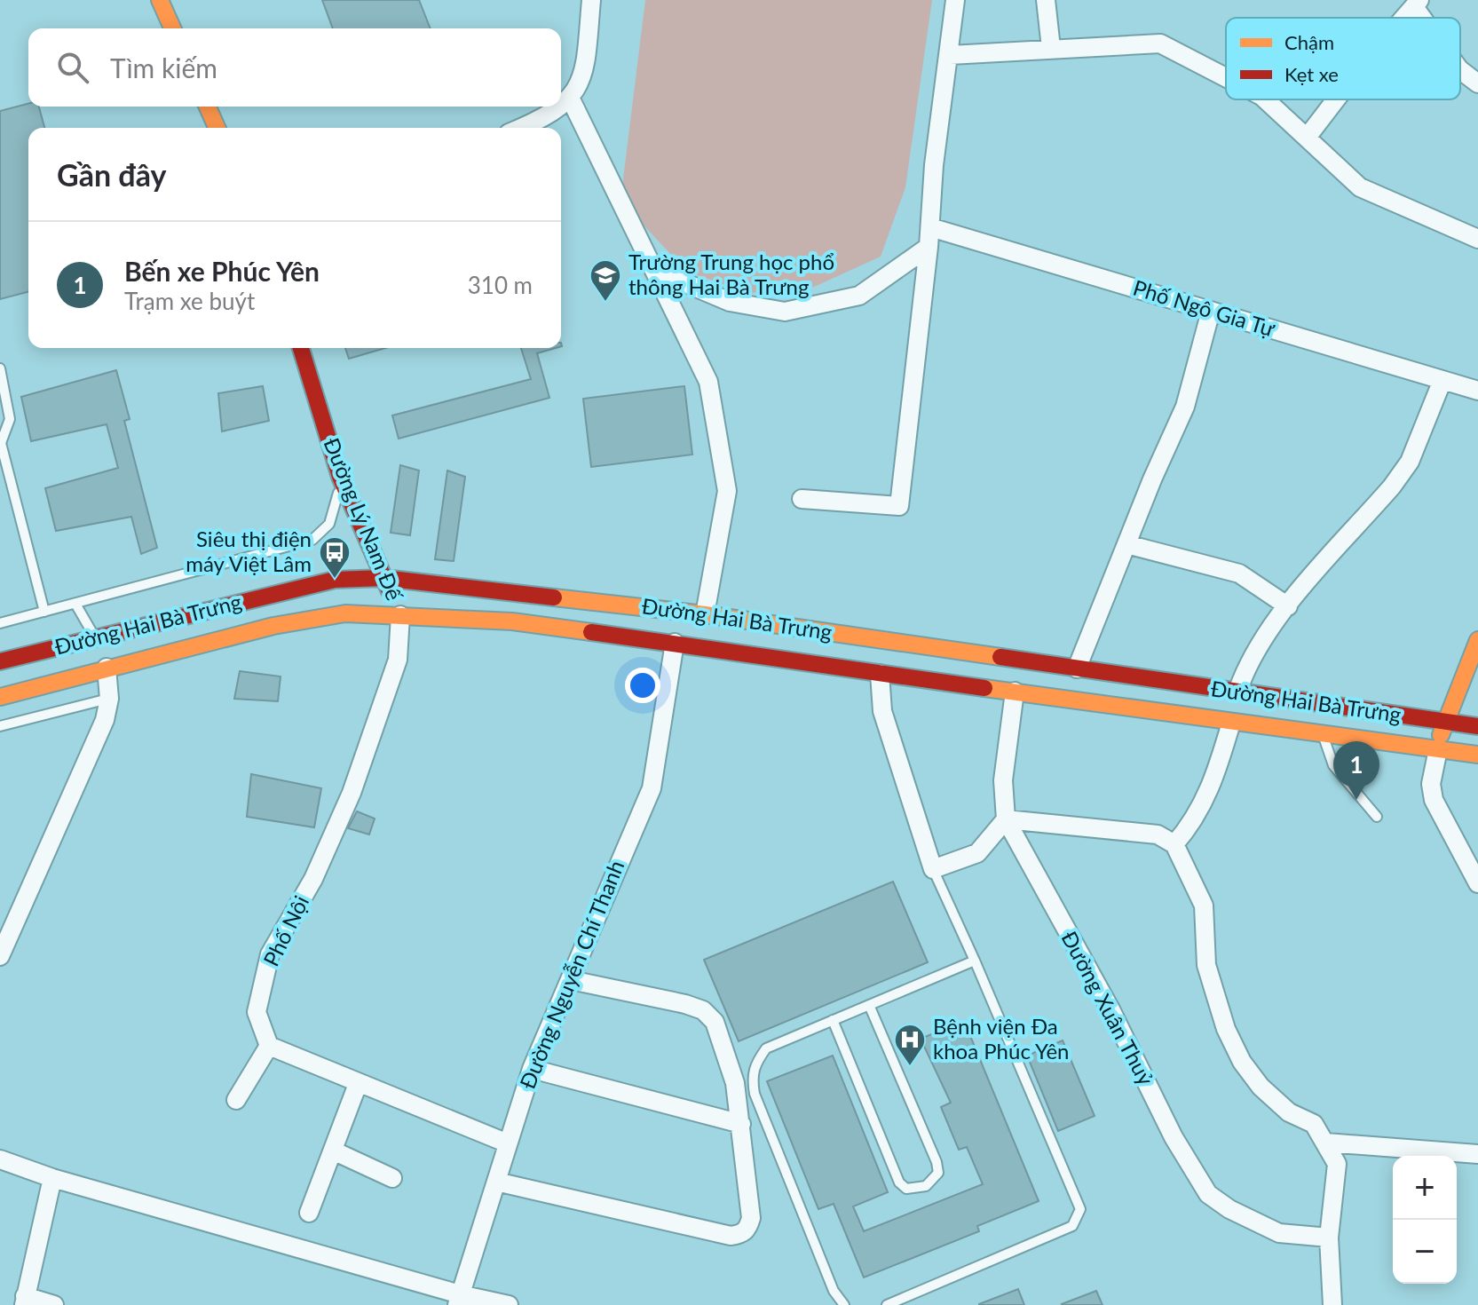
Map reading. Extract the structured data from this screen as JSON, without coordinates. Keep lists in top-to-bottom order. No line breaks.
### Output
{"streets":{"main road":["Đường Lý Nam Đế","Đường Hai Bà Trưng"],"street":["Phố Ngô Gia Tự","Phố Nội","Đường Nguyễn Chí Thanh","Đường Xuân Thuỷ"]},"crossings":[["Đường Lý Nam Đế","Đường Hai Bà Trưng"],["Đường Lý Nam Đế","Phố Nội"],["Đường Hai Bà Trưng","Phố Nội"],["Đường Hai Bà Trưng","Đường Nguyễn Chí Thanh"],["Đường Hai Bà Trưng","Đường Xuân Thuỷ"]],"places":{"school or university":["Trường Trung học phổ thông Hai Bà Trưng"],"bus stop":["Siêu thị điện máy Việt Lâm"],"hospital":["Bệnh viện Đa khoa Phúc Yên"]},"legend":["Chậm","Kẹt xe"],"page":{"search":"Tìm kiếm","heading":"Gần đây","list":[{"mark":"1","name":"Bến xe Phúc Yên","note":"Trạm xe buýt","value":"310 m"}],"pins":"1","map_buttons":["+","−"]}}
